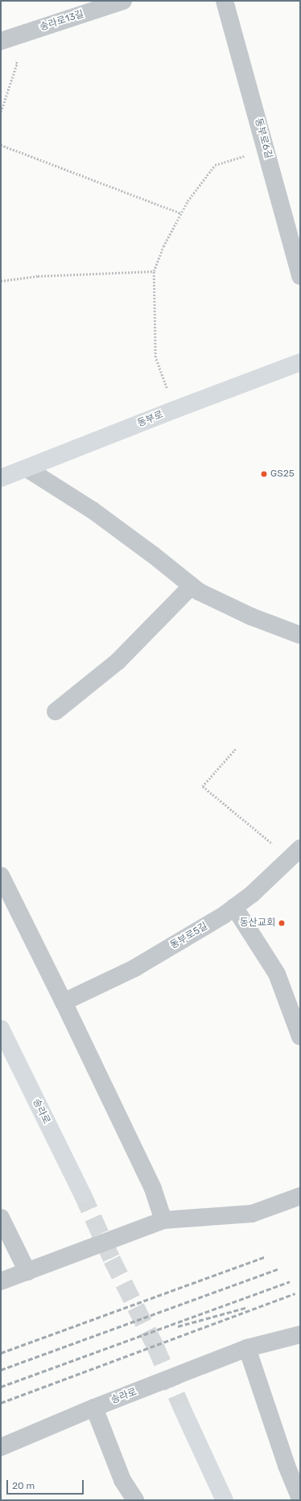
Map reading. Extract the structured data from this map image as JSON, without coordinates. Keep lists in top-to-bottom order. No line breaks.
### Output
{"streets":{"main road":["동부로","송라로"],"street":["송라로13길","동부로6길","동부로5길"]},"places":["GS25","동산교회"],"scale_bar":"20 m"}
